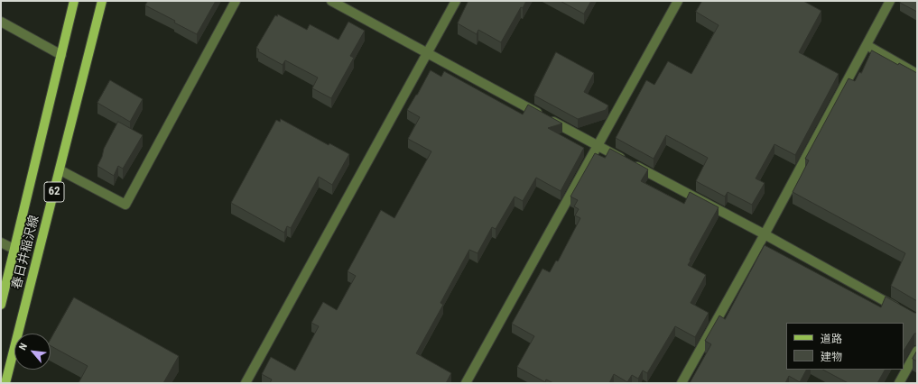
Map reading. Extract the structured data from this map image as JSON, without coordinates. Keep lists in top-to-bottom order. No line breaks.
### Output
{"streets":{"main road":["62","春日井稲沢線"]},"legend":["道路","建物"],"north":"top left"}
